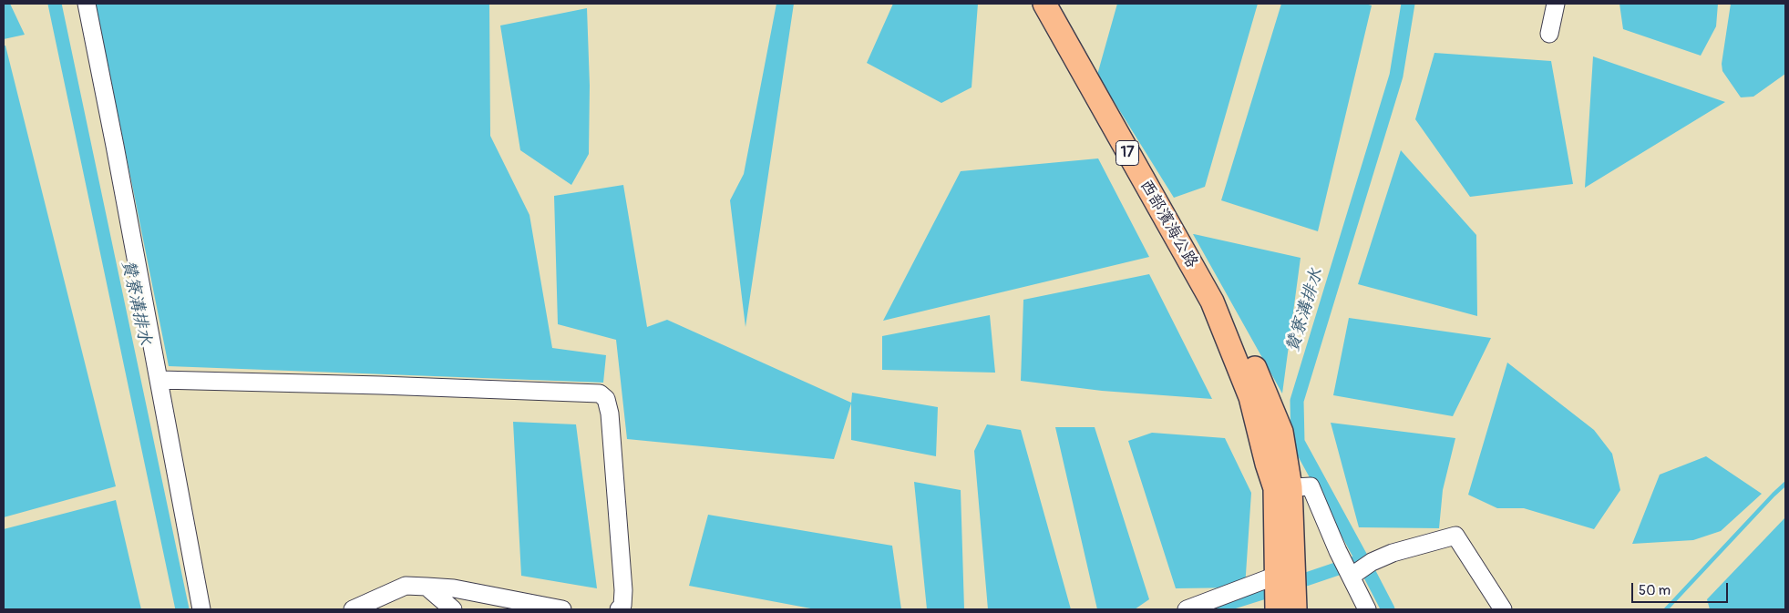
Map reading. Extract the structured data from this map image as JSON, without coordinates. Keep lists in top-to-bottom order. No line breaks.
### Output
{"streets":{"main road":["17","西部濱海公路"]},"water":["贊寮溝排水"],"scale_bar":"50 m"}
